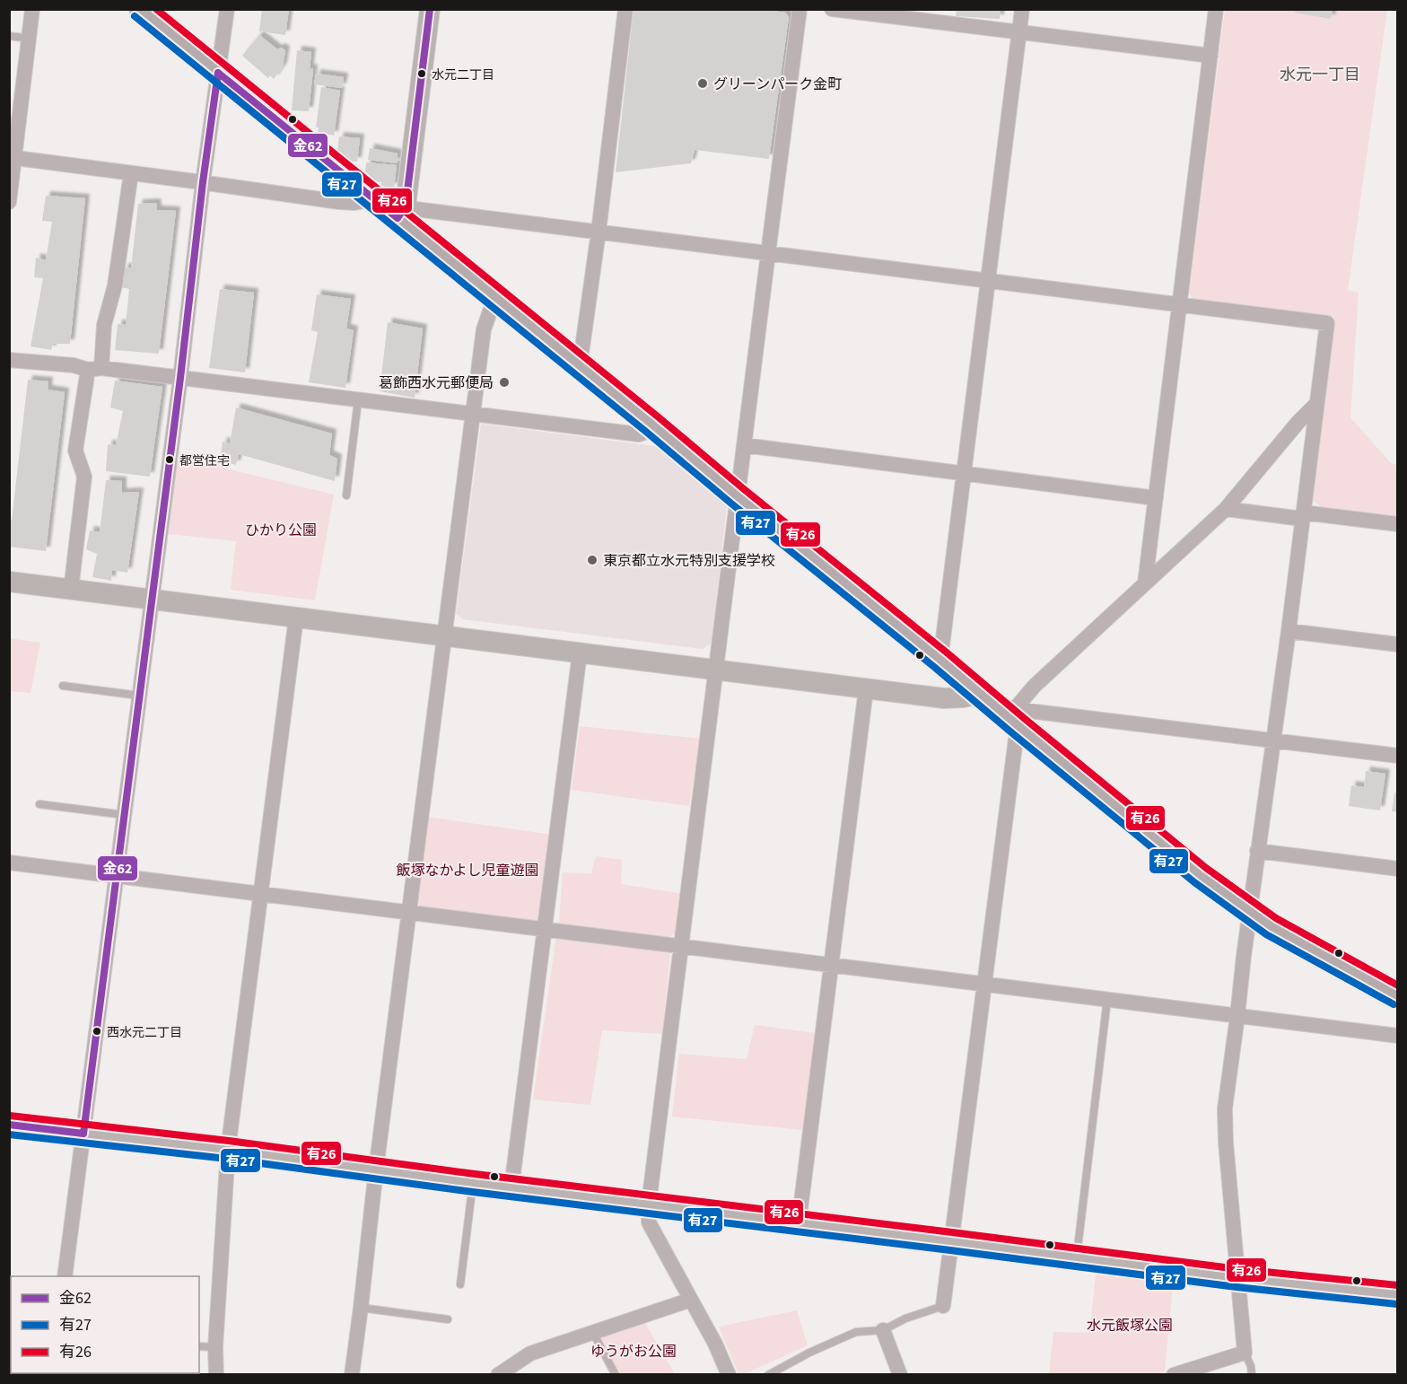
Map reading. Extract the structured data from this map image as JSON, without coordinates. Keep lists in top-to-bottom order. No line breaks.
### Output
{"districts":["水元一丁目"],"parks":["ひかり公園","飯塚なかよし児童遊園","水元飯塚公園","ゆうがお公園"],"places":["水元二丁目","グリーンパーク金町","葛飾西水元郵便局","都営住宅","東京都立水元特別支援学校","西水元二丁目"],"lines":["transit line 金62","transit line 有26","transit line 有27"],"legend":["金62","有27","有26"]}
